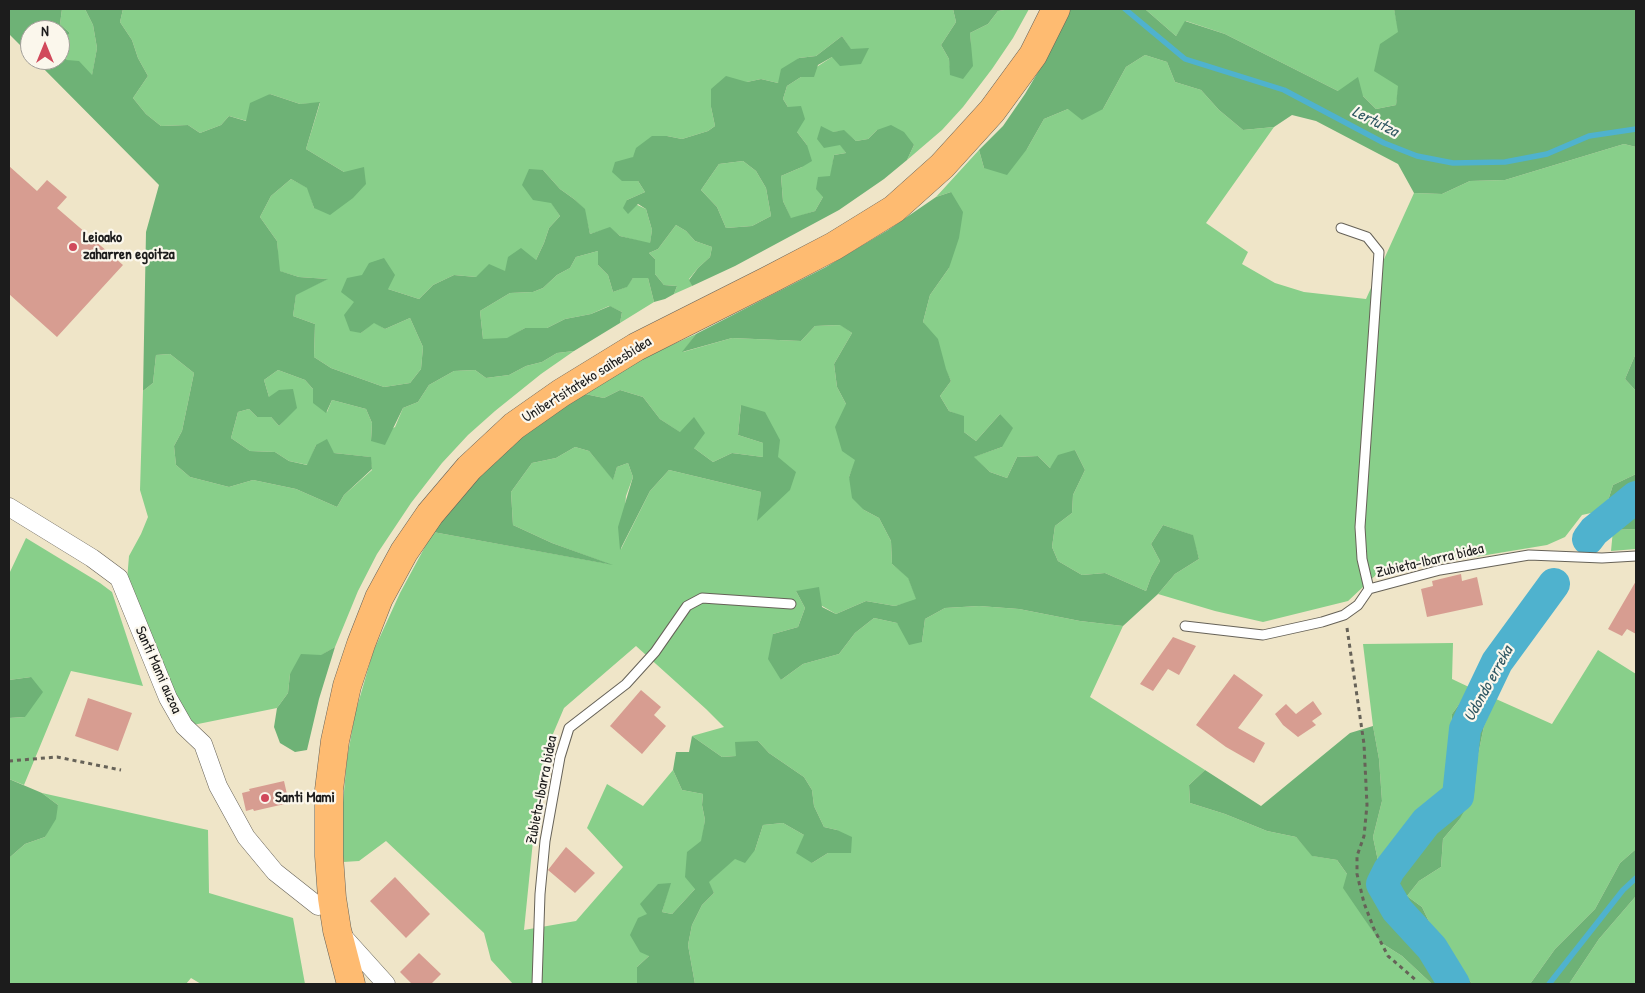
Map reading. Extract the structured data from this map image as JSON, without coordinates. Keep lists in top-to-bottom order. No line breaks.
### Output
{"streets":{"main road":["Unibertsitateko saihesbidea"],"street":["Santi Mami auzoa"],"lane":["Zubieta-Ibarra bidea"]},"crossings":[["Unibertsitateko saihesbidea","Santi Mami auzoa"]],"water":["Lertutza","Udondo erreka"],"places":["Leioako zaharren egoitza","Santi Mami"],"north":"top"}
